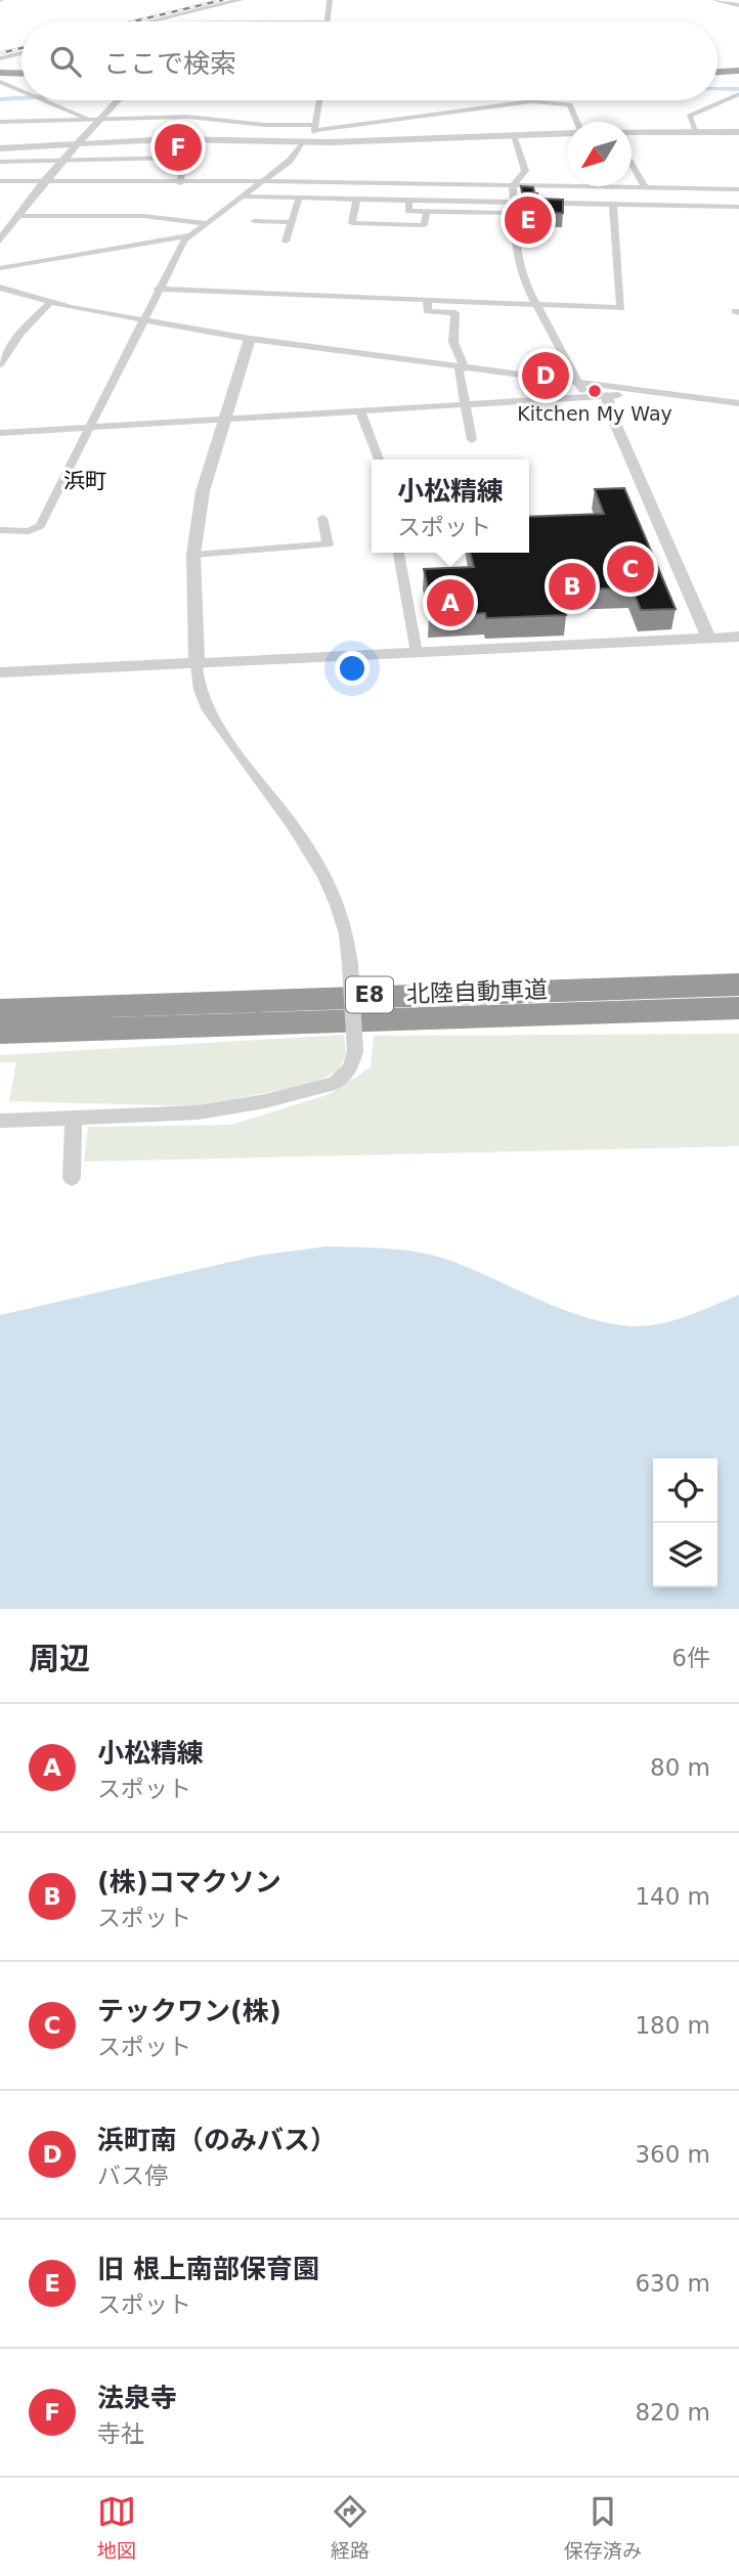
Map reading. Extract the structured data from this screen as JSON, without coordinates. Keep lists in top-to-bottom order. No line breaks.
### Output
{"streets":{"highway":["北陸自動車道","E8"]},"districts":["浜町"],"places":["Kitchen My Way"],"north":"bottom left","page":{"search":"ここで検索","pins":["F","E","D","C","B","A"],"popup":["小松精練","スポット"],"heading":["周辺","6件"],"list":[{"mark":"A","name":"小松精練","note":"スポット","value":"80 m"},{"mark":"B","name":"(株)コマクソン","note":"スポット","value":"140 m"},{"mark":"C","name":"テックワン(株)","note":"スポット","value":"180 m"},{"mark":"D","name":"浜町南（のみバス）","note":"バス停","value":"360 m"},{"mark":"E","name":"旧 根上南部保育園","note":"スポット","value":"630 m"},{"mark":"F","name":"法泉寺","note":"寺社","value":"820 m"}],"nav":["地図","経路","保存済み"]}}
